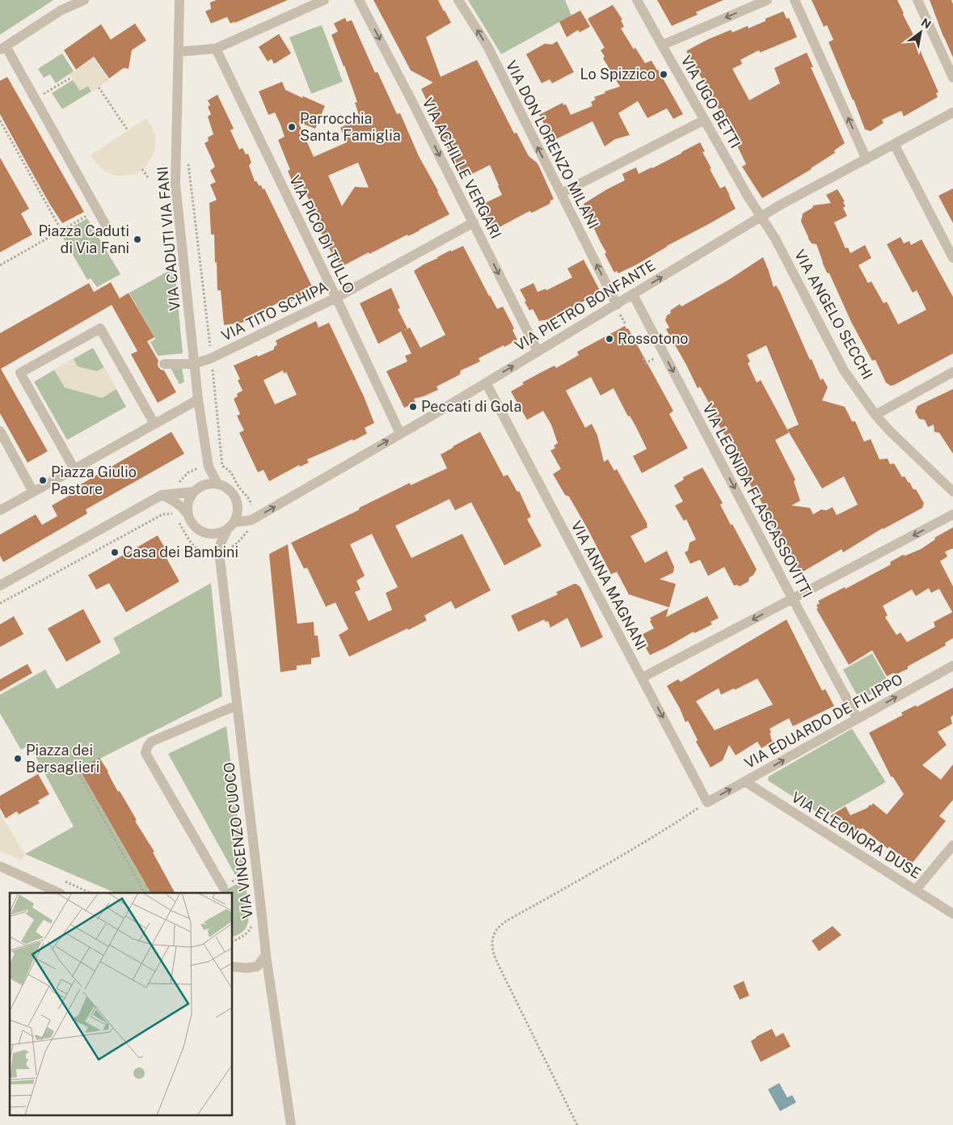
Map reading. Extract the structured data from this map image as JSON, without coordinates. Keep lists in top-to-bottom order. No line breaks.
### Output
{"streets":{"street":["VIA UGO BETTI","VIA DON LORENZO MILANI","VIA ACHILLE VERGARI","VIA PICO DI TULLO","VIA CADUTI VIA FANI","VIA PIETRO BONFANTE","VIA TITO SCHIPA","VIA ANGELO SECCHI","VIA LEONIDA FLASCASSOVITTI","VIA ANNA MAGNANI","VIA EDUARDO DE FILIPPO","VIA ELEONORA DUSE","VIA VINCENZO CUOCO"]},"crossings":[["VIA UGO BETTI","VIA PIETRO BONFANTE"],["VIA UGO BETTI","VIA ANGELO SECCHI"],["VIA DON LORENZO MILANI","VIA PIETRO BONFANTE"],["VIA ACHILLE VERGARI","VIA PIETRO BONFANTE"],["VIA ACHILLE VERGARI","VIA TITO SCHIPA"],["VIA PICO DI TULLO","VIA PIETRO BONFANTE"],["VIA PICO DI TULLO","VIA TITO SCHIPA"],["VIA CADUTI VIA FANI","VIA PIETRO BONFANTE"],["VIA CADUTI VIA FANI","VIA TITO SCHIPA"],["VIA CADUTI VIA FANI","VIA VINCENZO CUOCO"],["VIA PIETRO BONFANTE","VIA ANGELO SECCHI"],["VIA PIETRO BONFANTE","VIA LEONIDA FLASCASSOVITTI"],["VIA PIETRO BONFANTE","VIA ANNA MAGNANI"],["VIA PIETRO BONFANTE","VIA VINCENZO CUOCO"],["VIA LEONIDA FLASCASSOVITTI","VIA EDUARDO DE FILIPPO"],["VIA ANNA MAGNANI","VIA EDUARDO DE FILIPPO"],["VIA EDUARDO DE FILIPPO","VIA ELEONORA DUSE"]],"one_way":["VIA DON LORENZO MILANI","VIA ACHILLE VERGARI","VIA PIETRO BONFANTE","VIA LEONIDA FLASCASSOVITTI","VIA EDUARDO DE FILIPPO"],"places":["Lo Spizzico","Parrocchia Santa Famiglia","Piazza Caduti di Via Fani","Rossotono","Peccati di Gola","Piazza Giulio Pastore","Casa dei Bambini","Piazza dei Bersaglieri"],"north":"top right"}
